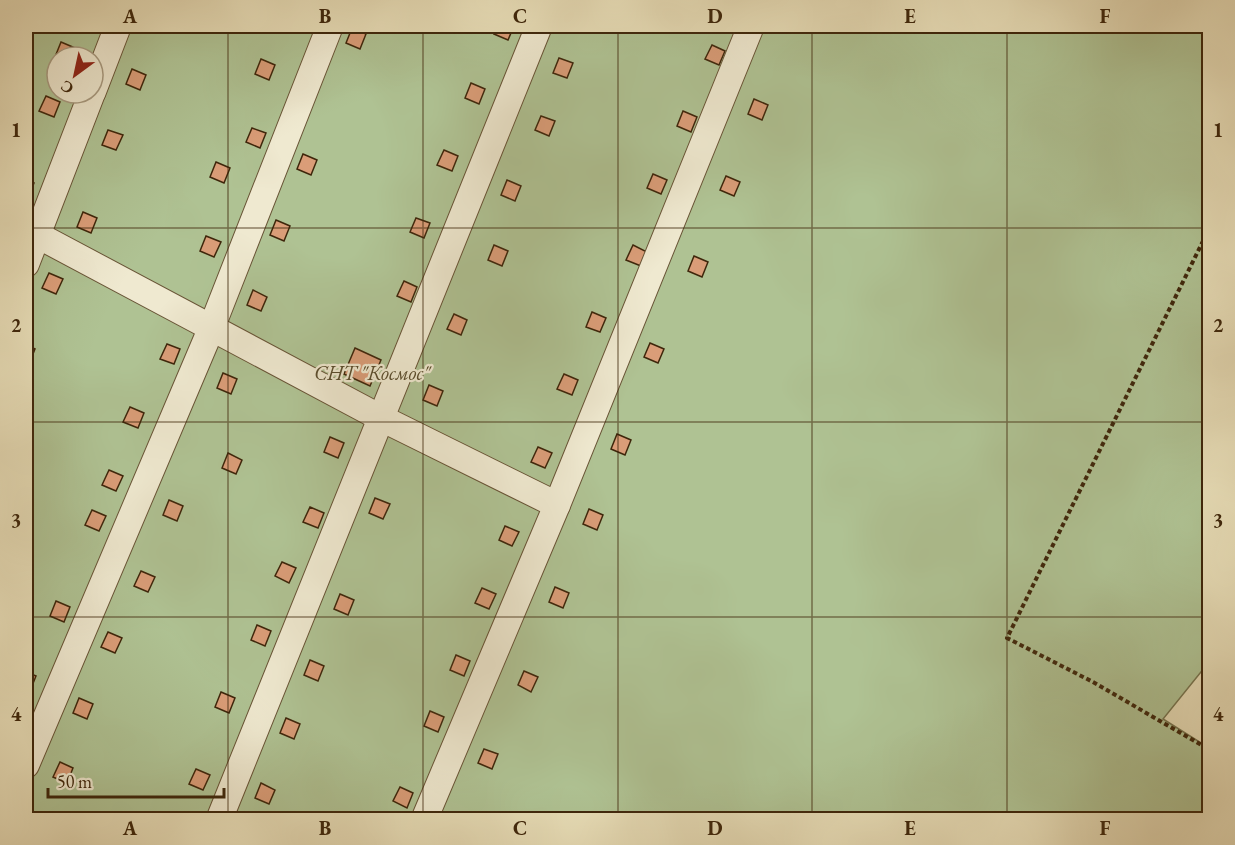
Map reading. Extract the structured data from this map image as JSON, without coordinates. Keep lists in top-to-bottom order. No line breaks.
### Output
{"parks":["СНТ \"Космос\""],"scale_bar":"50 m","north":"bottom left","grid":{"columns":["A","B","C","D","E","F"],"rows":["1","2","3","4"]}}
